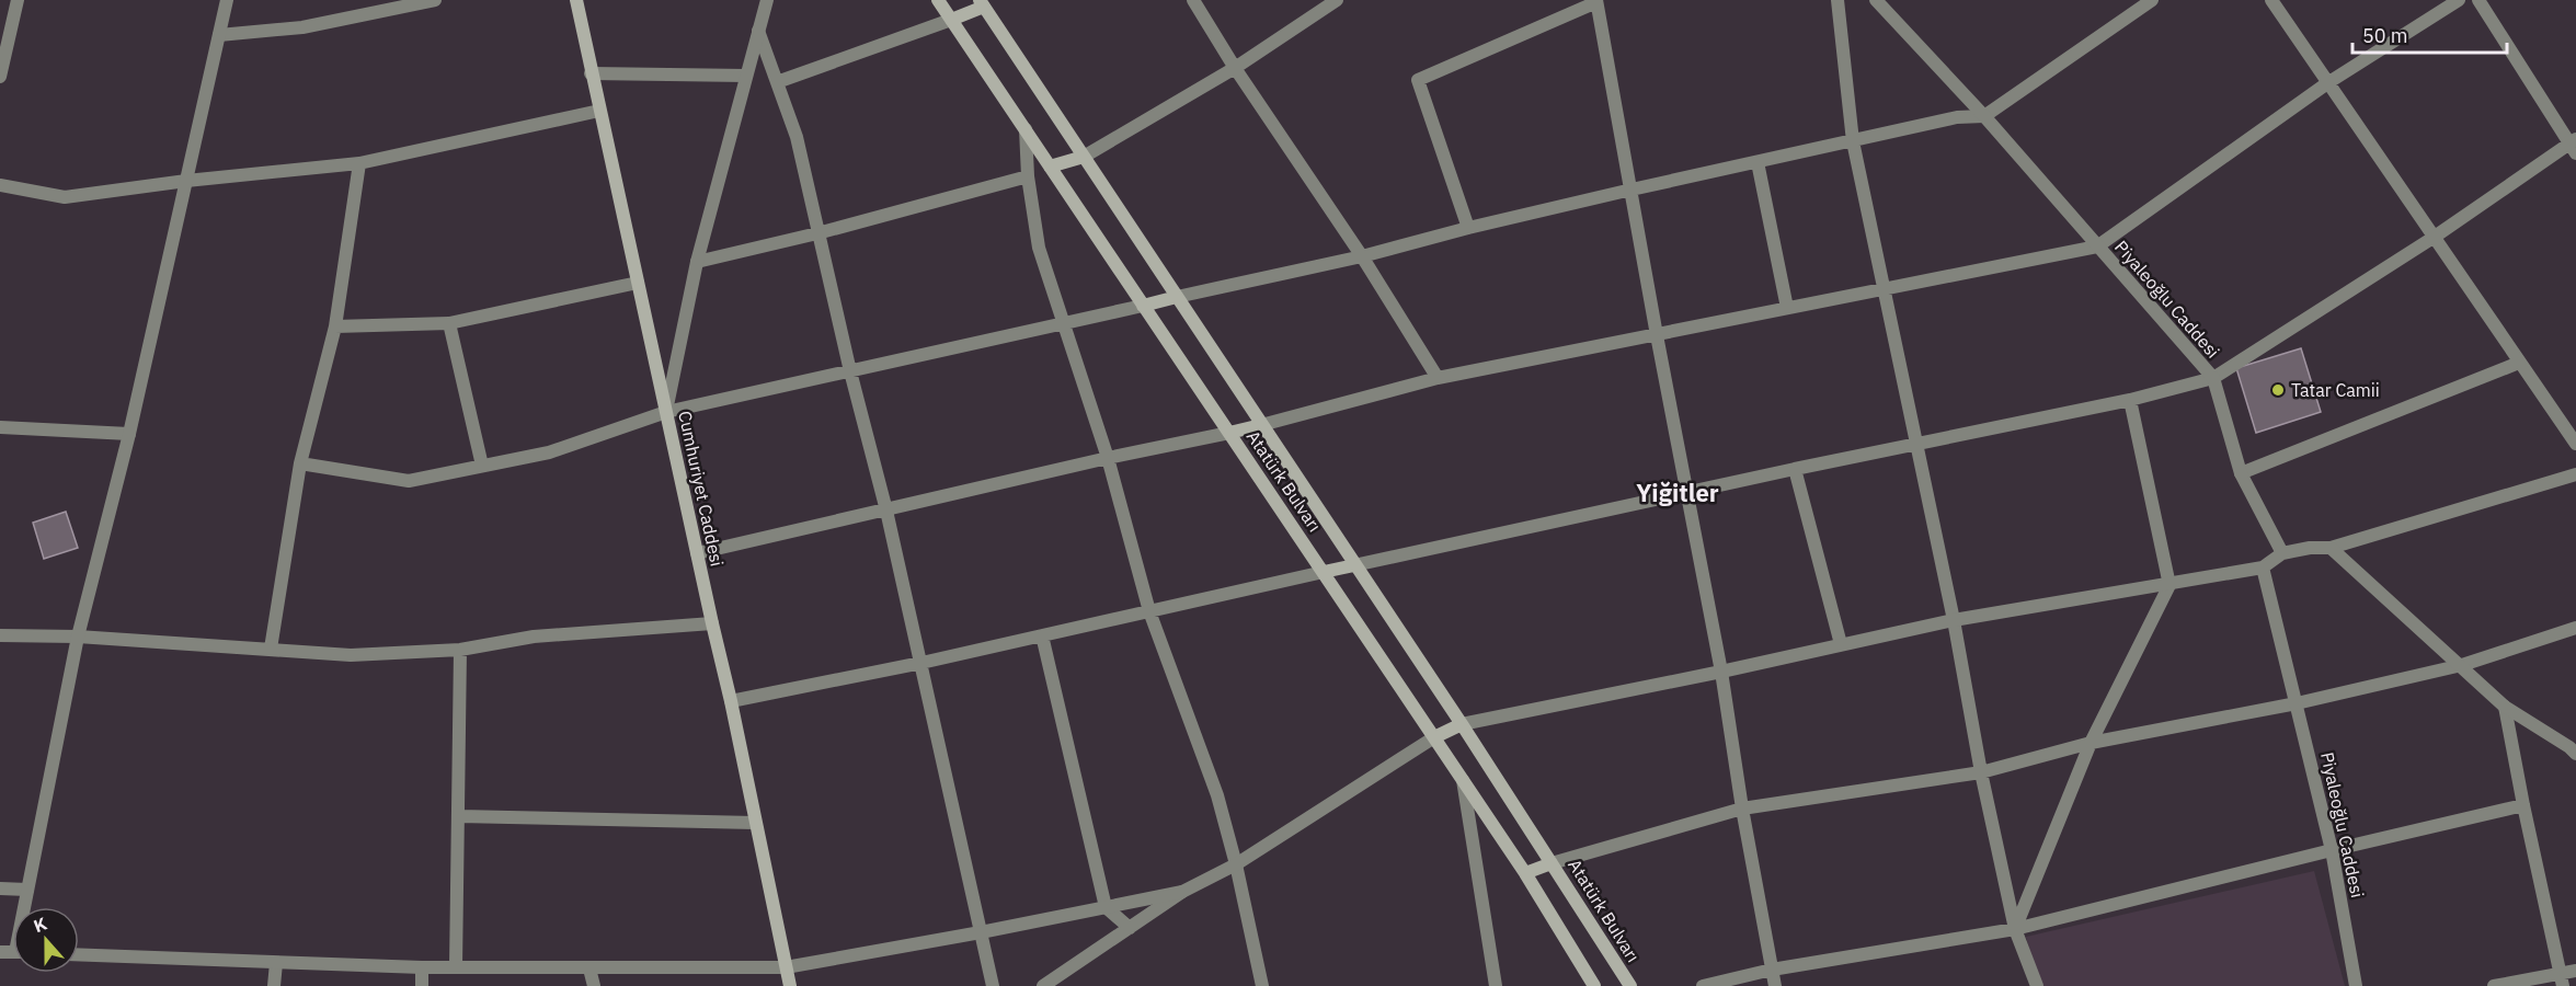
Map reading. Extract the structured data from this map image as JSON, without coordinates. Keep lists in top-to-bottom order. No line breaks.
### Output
{"streets":{"main road":["Atatürk Bulvarı","Cumhuriyet Caddesi"],"street":["Piyaleoğlu Caddesi"]},"districts":["Yiğitler"],"places":["Tatar Camii"],"scale_bar":"50 m","north":"top"}
